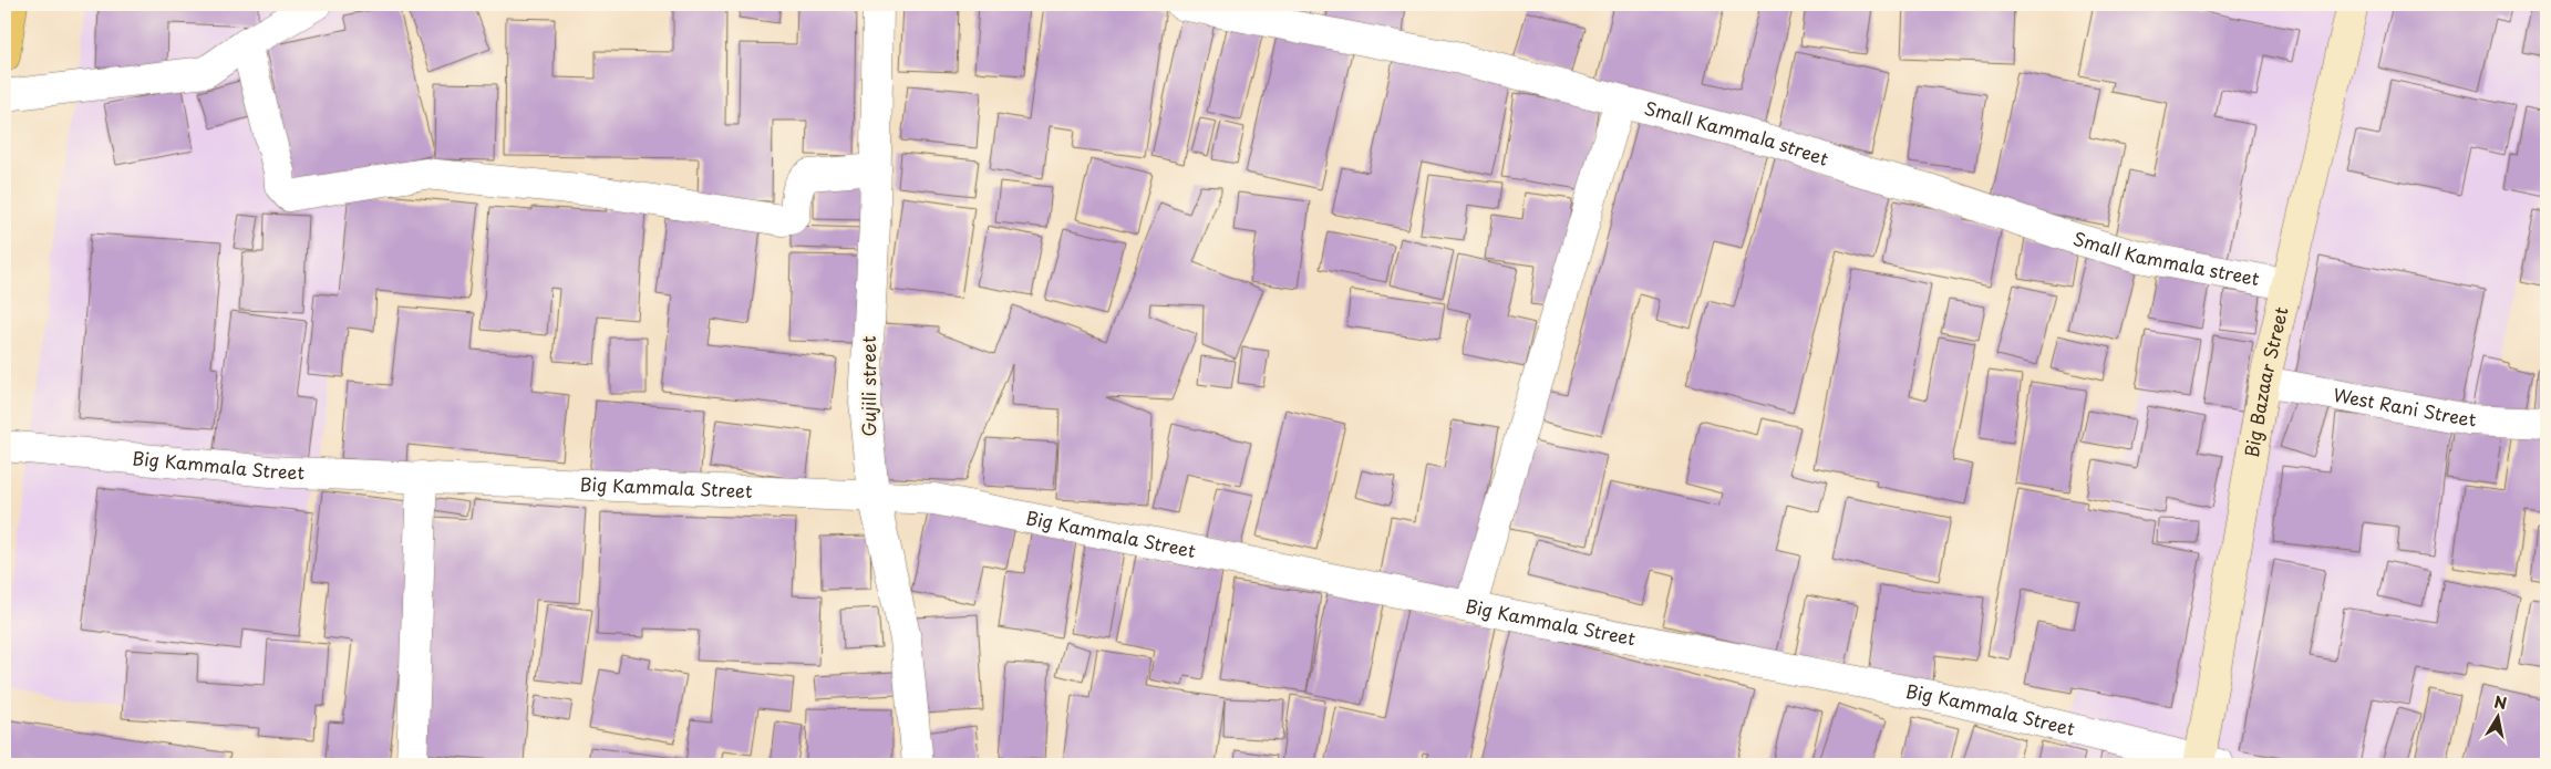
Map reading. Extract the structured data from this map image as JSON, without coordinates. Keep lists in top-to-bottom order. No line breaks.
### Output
{"streets":{"street":["Small Kammala street","Big Bazaar Street","Gujili street","West Rani Street","Big Kammala Street"]},"crossings":[["Small Kammala street","Big Bazaar Street"],["Big Bazaar Street","West Rani Street"],["Big Bazaar Street","Big Kammala Street"],["Gujili street","Big Kammala Street"]],"north":"top"}
